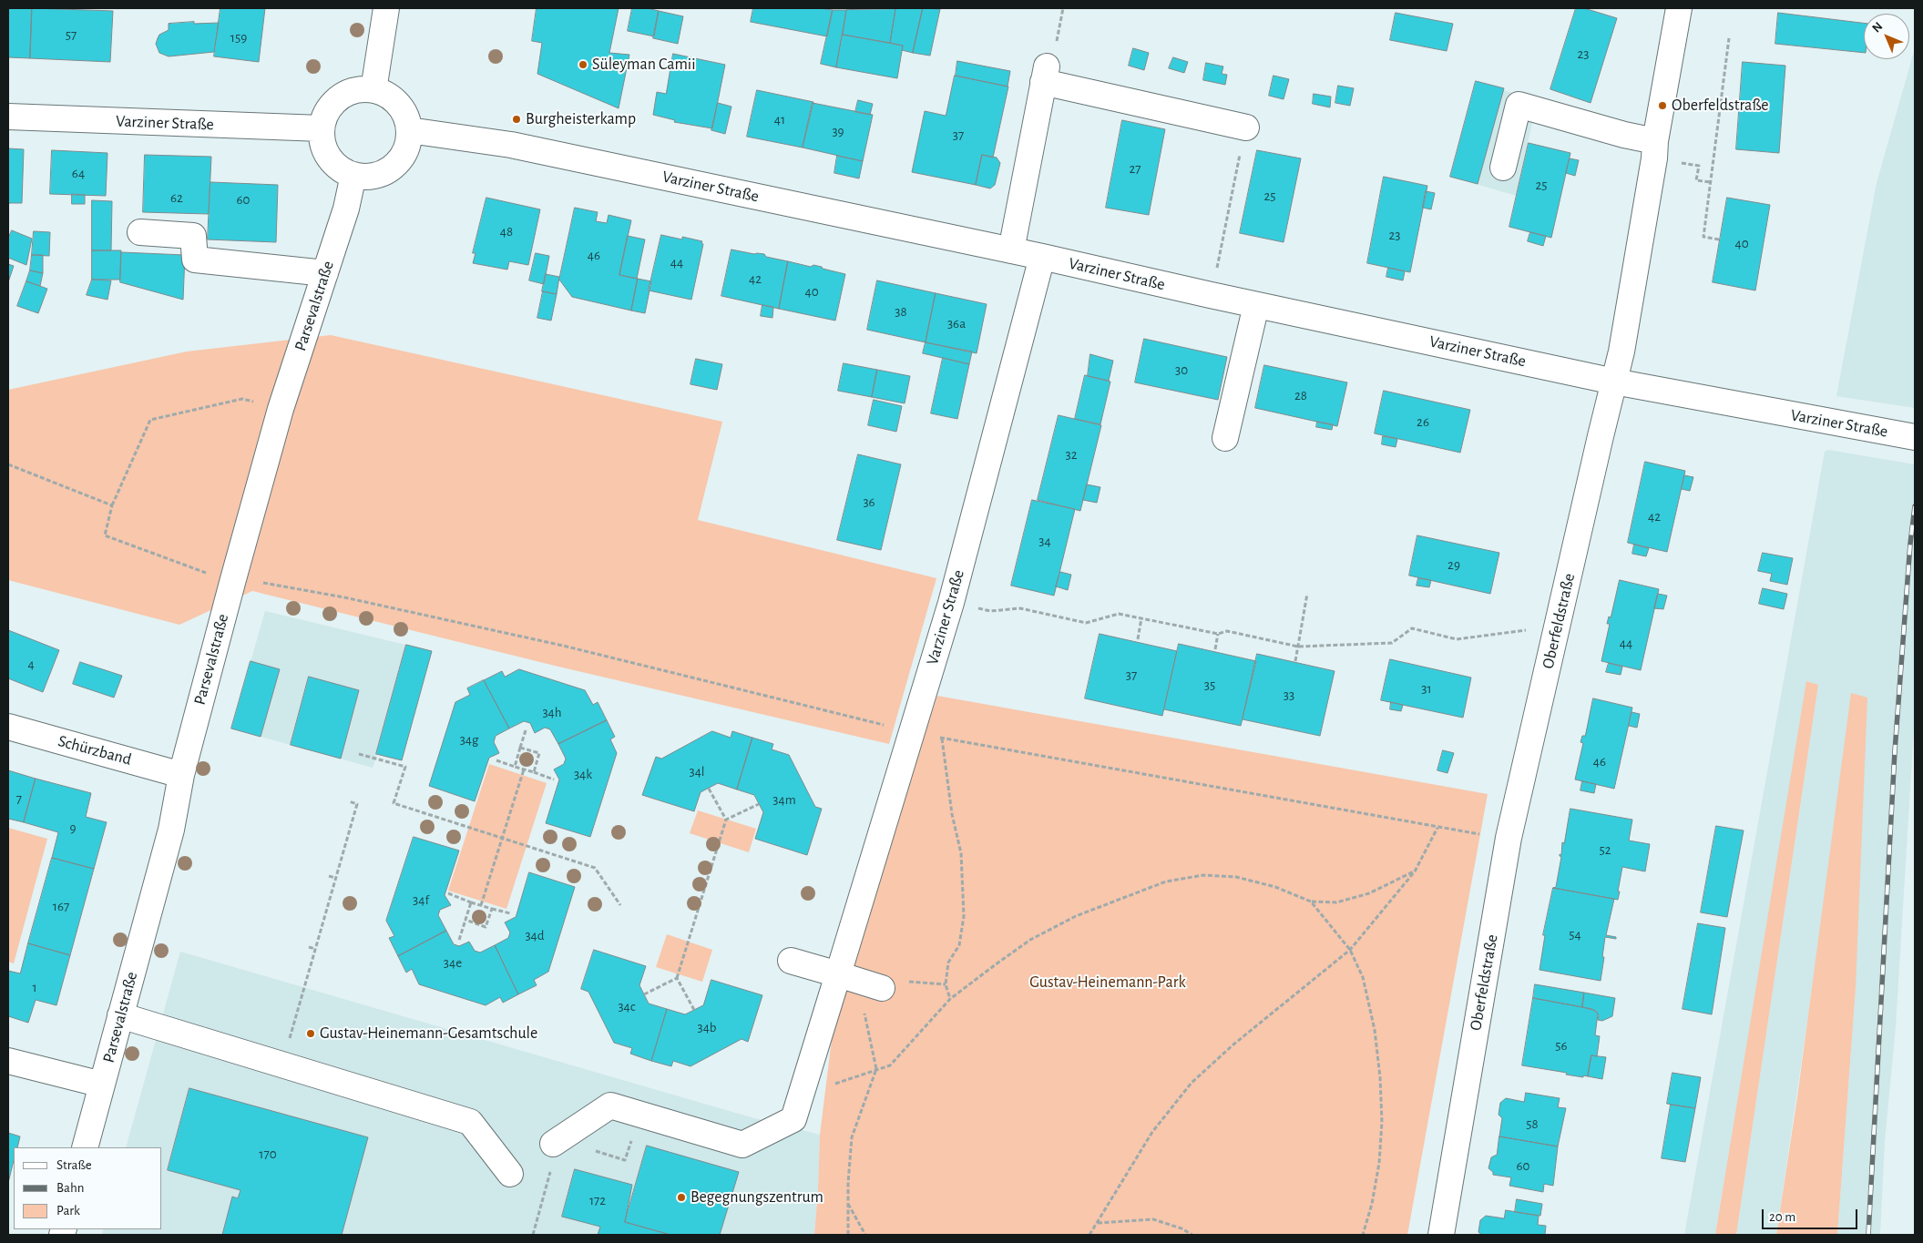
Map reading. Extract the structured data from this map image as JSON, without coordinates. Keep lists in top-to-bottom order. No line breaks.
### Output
{"streets":{"street":["Varziner Straße","Parsevalstraße","Oberfeldstraße","Schürzband"]},"crossings":[["Varziner Straße","Parsevalstraße"],["Varziner Straße","Oberfeldstraße"],["Parsevalstraße","Schürzband"]],"parks":["Gustav-Heinemann-Park"],"places":["Süleyman Camii","Oberfeldstraße","Burgheisterkamp","Gustav-Heinemann-Gesamtschule","Begegnungszentrum"],"house_numbers":["57","159","23","41","39","37","27","64","25","25","62","60","48","23","40","46","44","42","40","38","36a","30","28","26","32","36","42","34","29","44","4","37","35","31","33","34h","34g","46","34l","34k","7","34m","9","52","34f","167","54","34d","34e","1","34c","34b","56","58","170","60","172"],"legend":["Straße","Bahn","Park"],"scale_bar":"20 m","north":"top left"}
